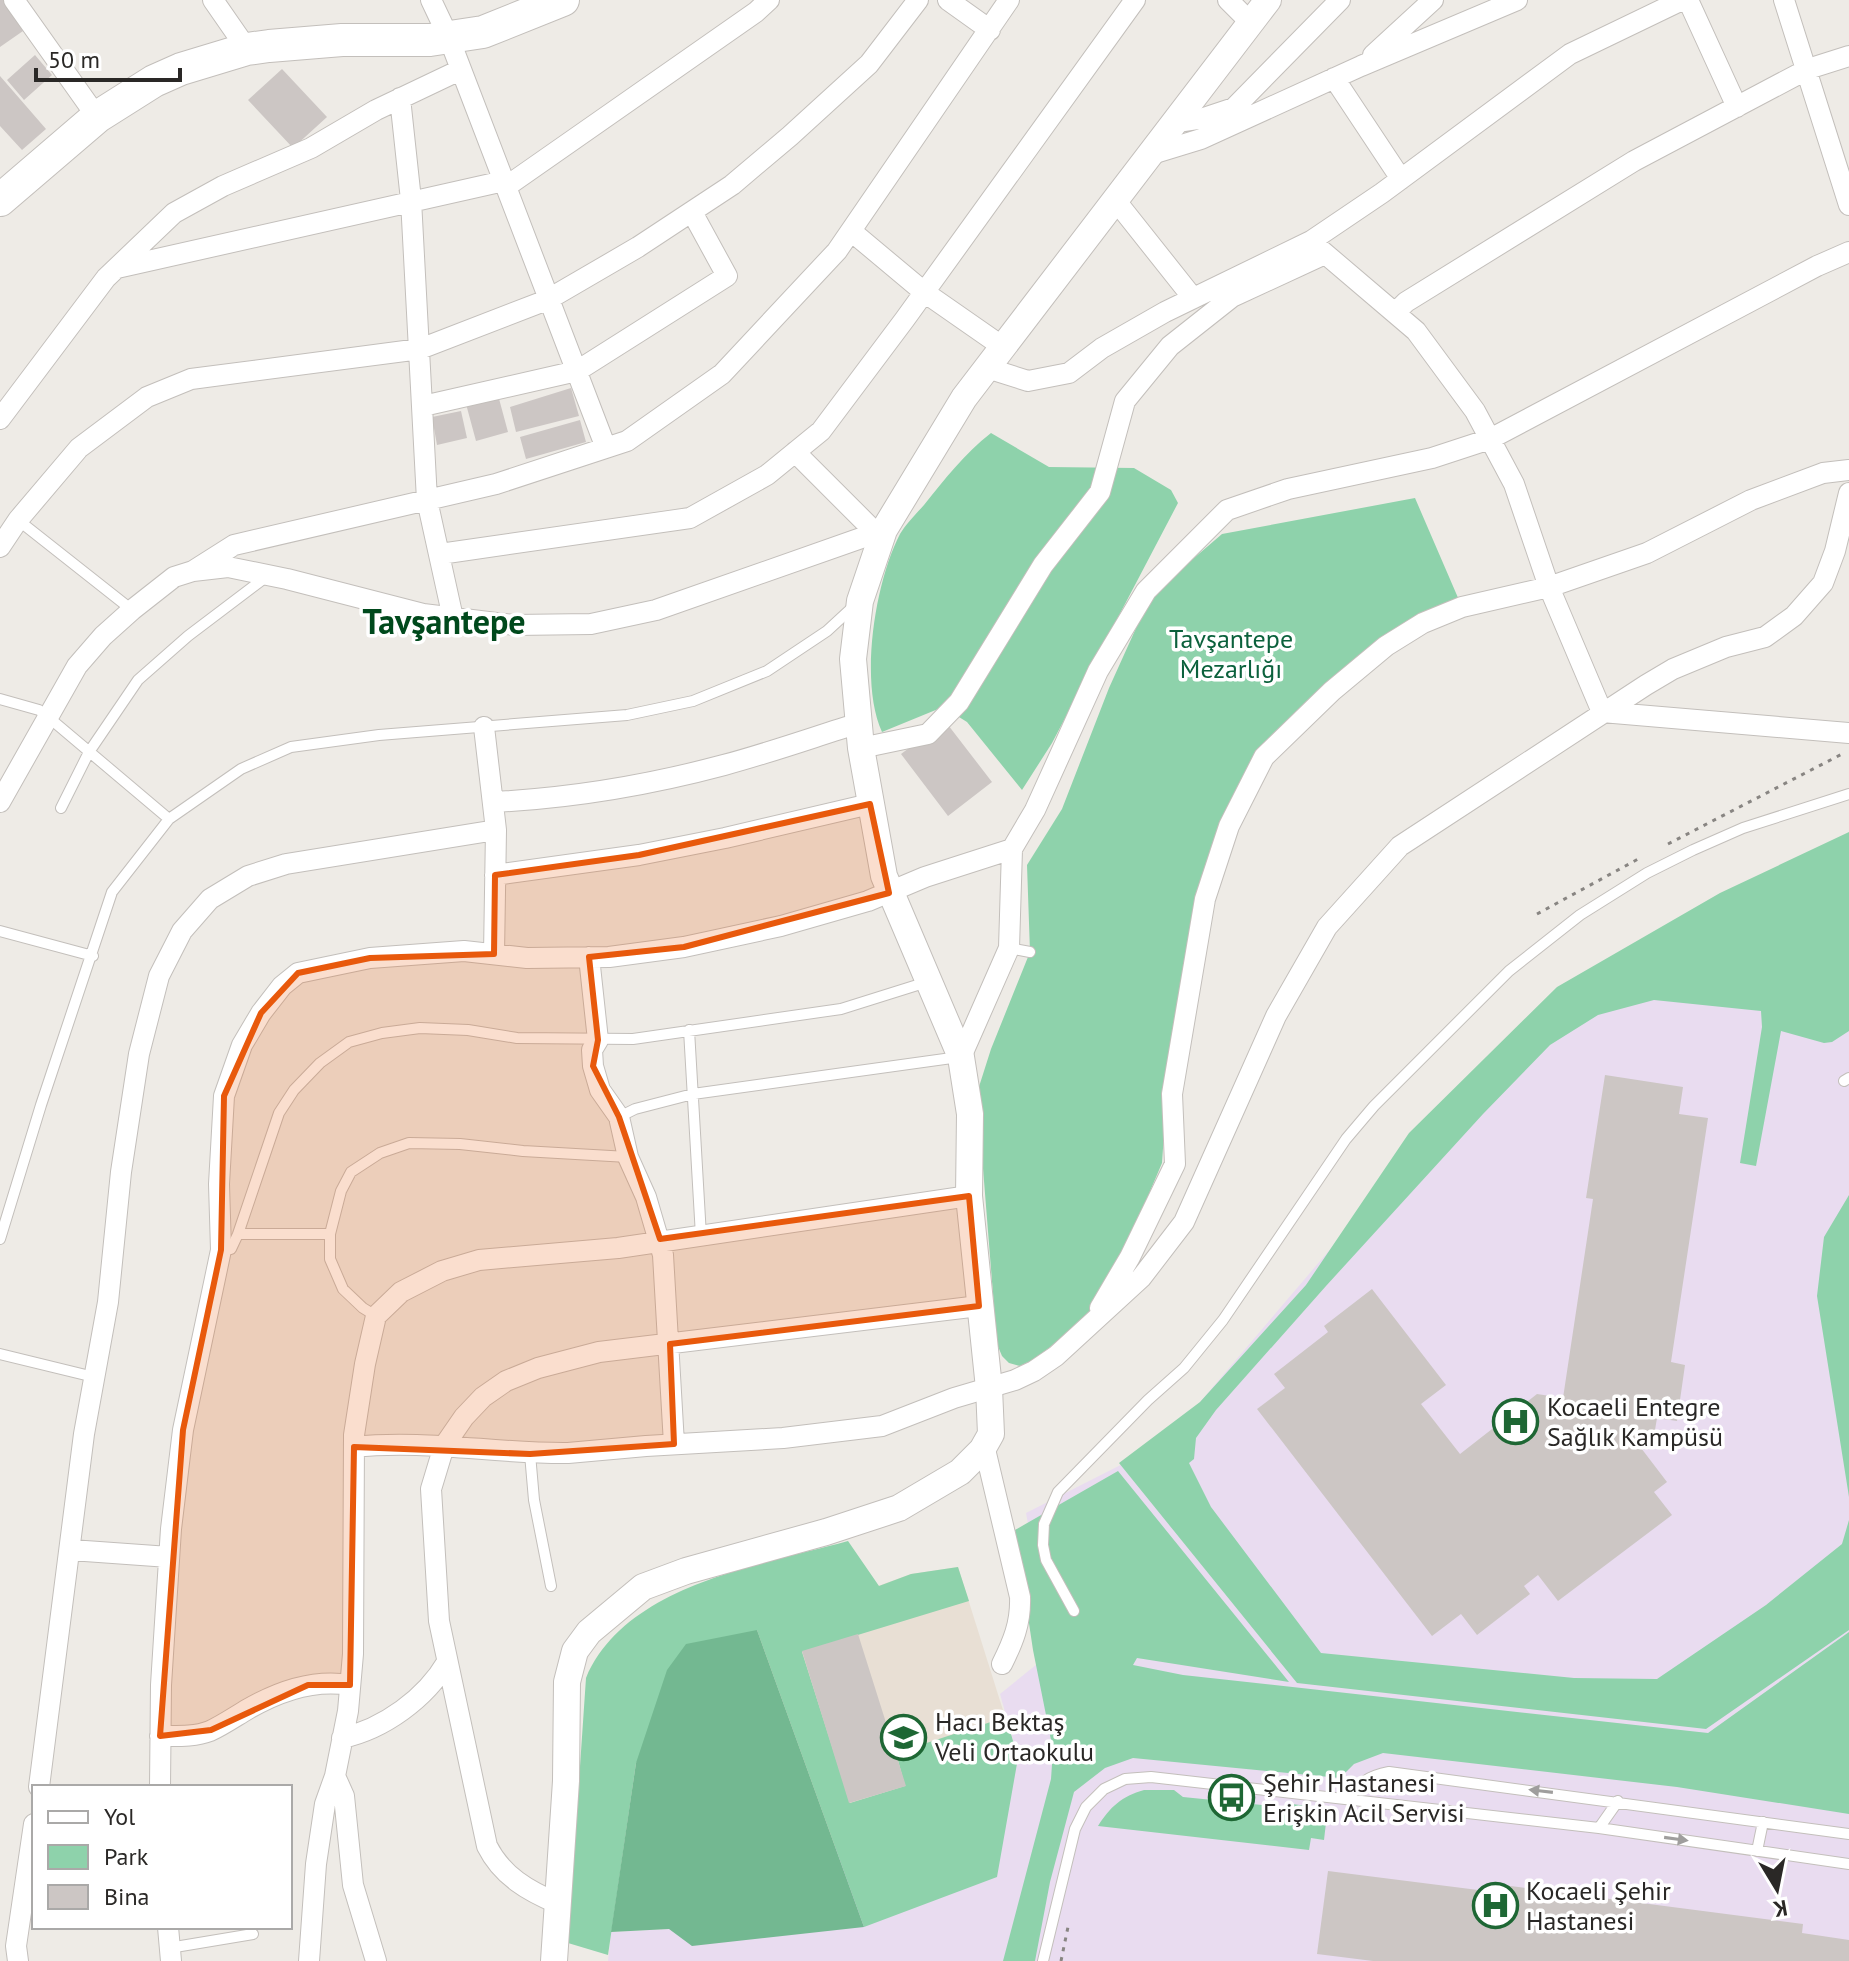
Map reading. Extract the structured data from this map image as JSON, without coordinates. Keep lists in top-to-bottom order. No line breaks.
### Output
{"districts":["Tavşantepe"],"parks":["Tavşantepe Mezarlığı"],"places":{"hospital":["Kocaeli Entegre Sağlık Kampüsü","Kocaeli Şehir Hastanesi"],"school or university":["Hacı Bektaş Veli Ortaokulu"],"bus stop":["Şehir Hastanesi Erişkin Acil Servisi"]},"legend":["Yol","Park","Bina"],"scale_bar":"50 m","north":"bottom"}
